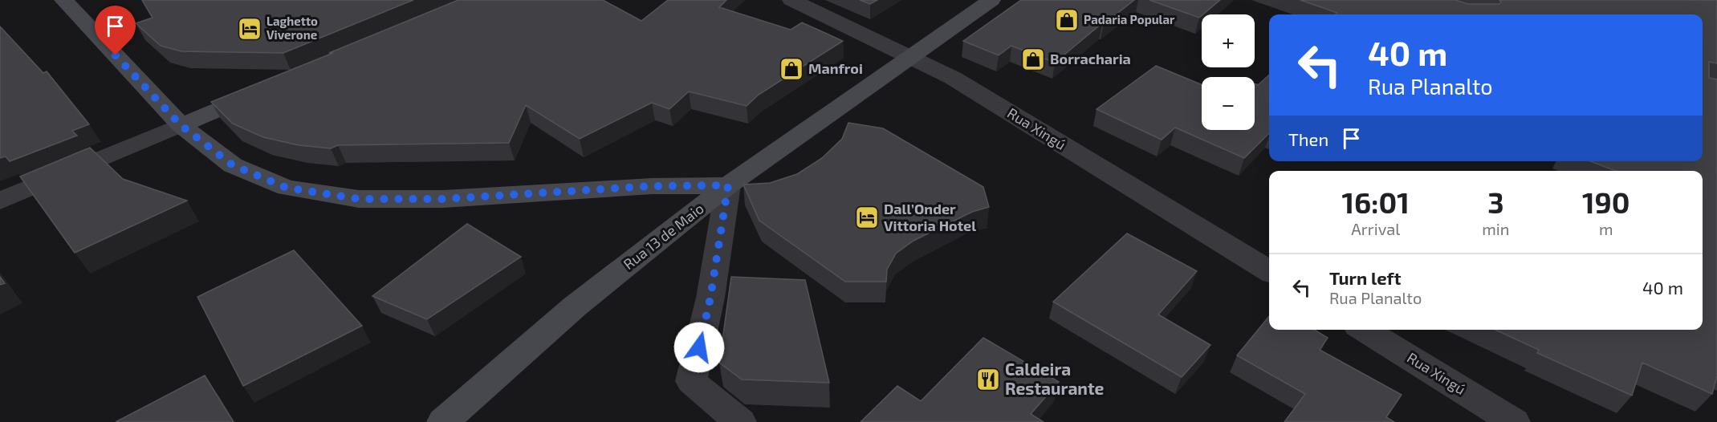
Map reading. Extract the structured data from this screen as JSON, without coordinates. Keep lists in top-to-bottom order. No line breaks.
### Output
{"streets":{"main road":["Rua 13 de Maio"],"street":["Rua Xingú"]},"crossings":[["Rua Xingú","Rua 13 de Maio"]],"places":{"shop":["Padaria Popular","Borracharia","Manfroi"],"hotel":["Laghetto Viverone","Dall’Onder Vittoria Hotel"],"restaurant":["Caldeira Restaurante"]},"page":{"map_buttons":["+","−"],"turn":["40 m","Rua Planalto"],"then":"Then","eta":["16:01","Arrival","3","min","190","m"],"list":[{"name":"Turn left","note":"Rua Planalto","value":"40 m"}]}}
